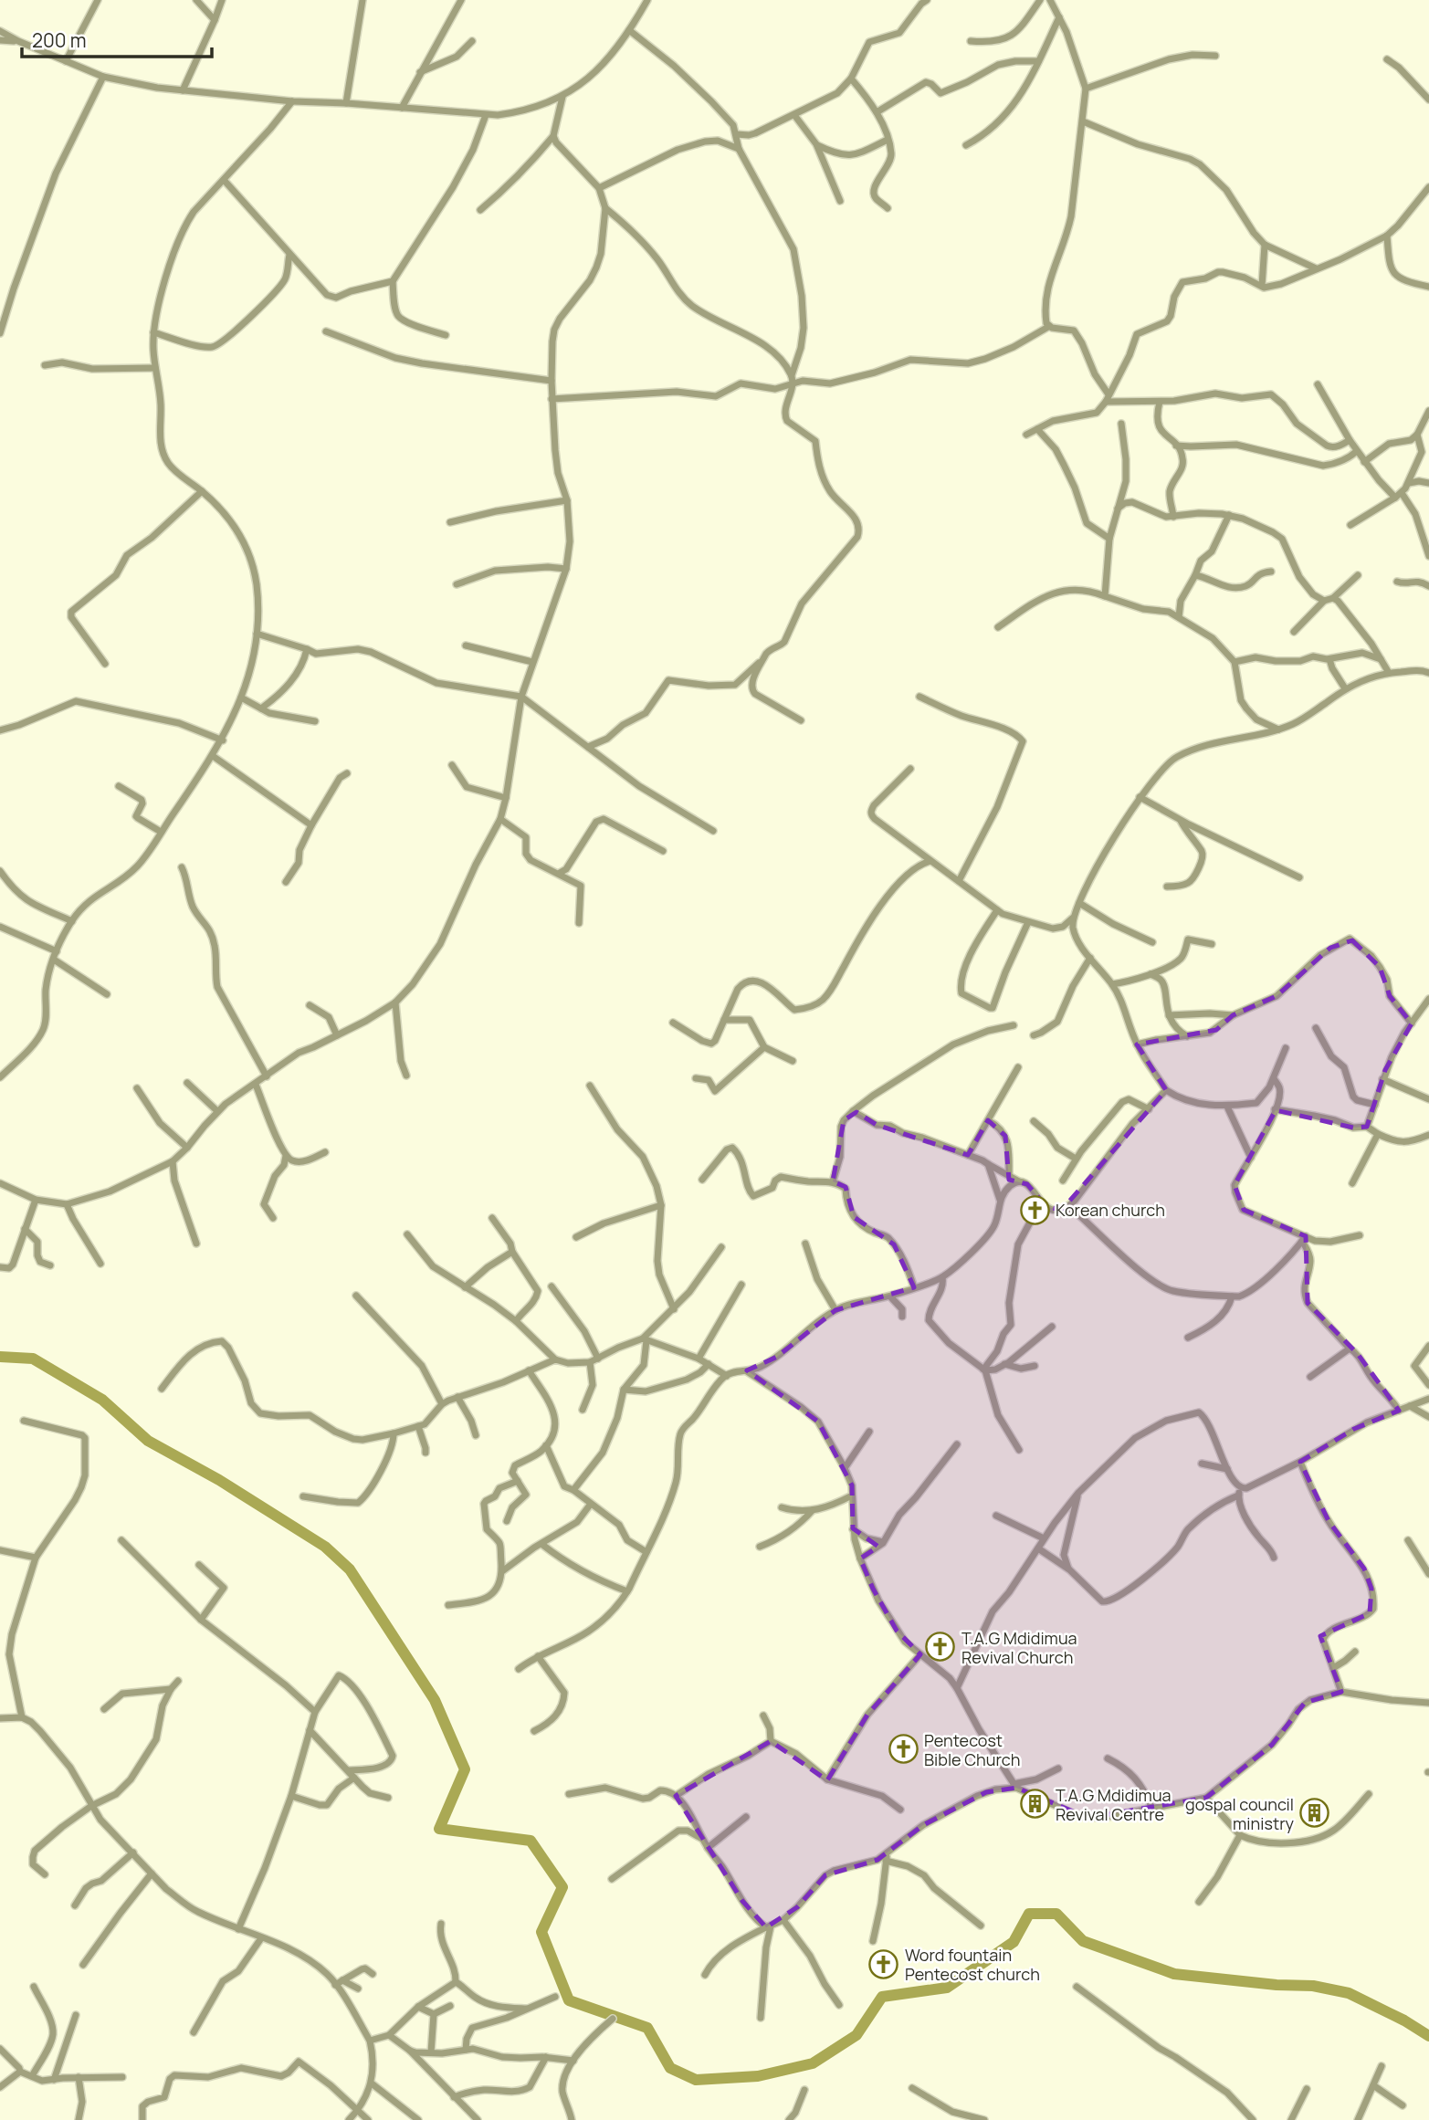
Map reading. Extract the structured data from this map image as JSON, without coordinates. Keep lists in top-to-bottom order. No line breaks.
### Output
{"places":{"church":["Korean church","T.A.G Mdidimua Revival Church","Pentecost Bible Church","Word fountain Pentecost church"],"building":["T.A.G Mdidimua Revival Centre","gospal council ministry"]},"scale_bar":"200 m"}
